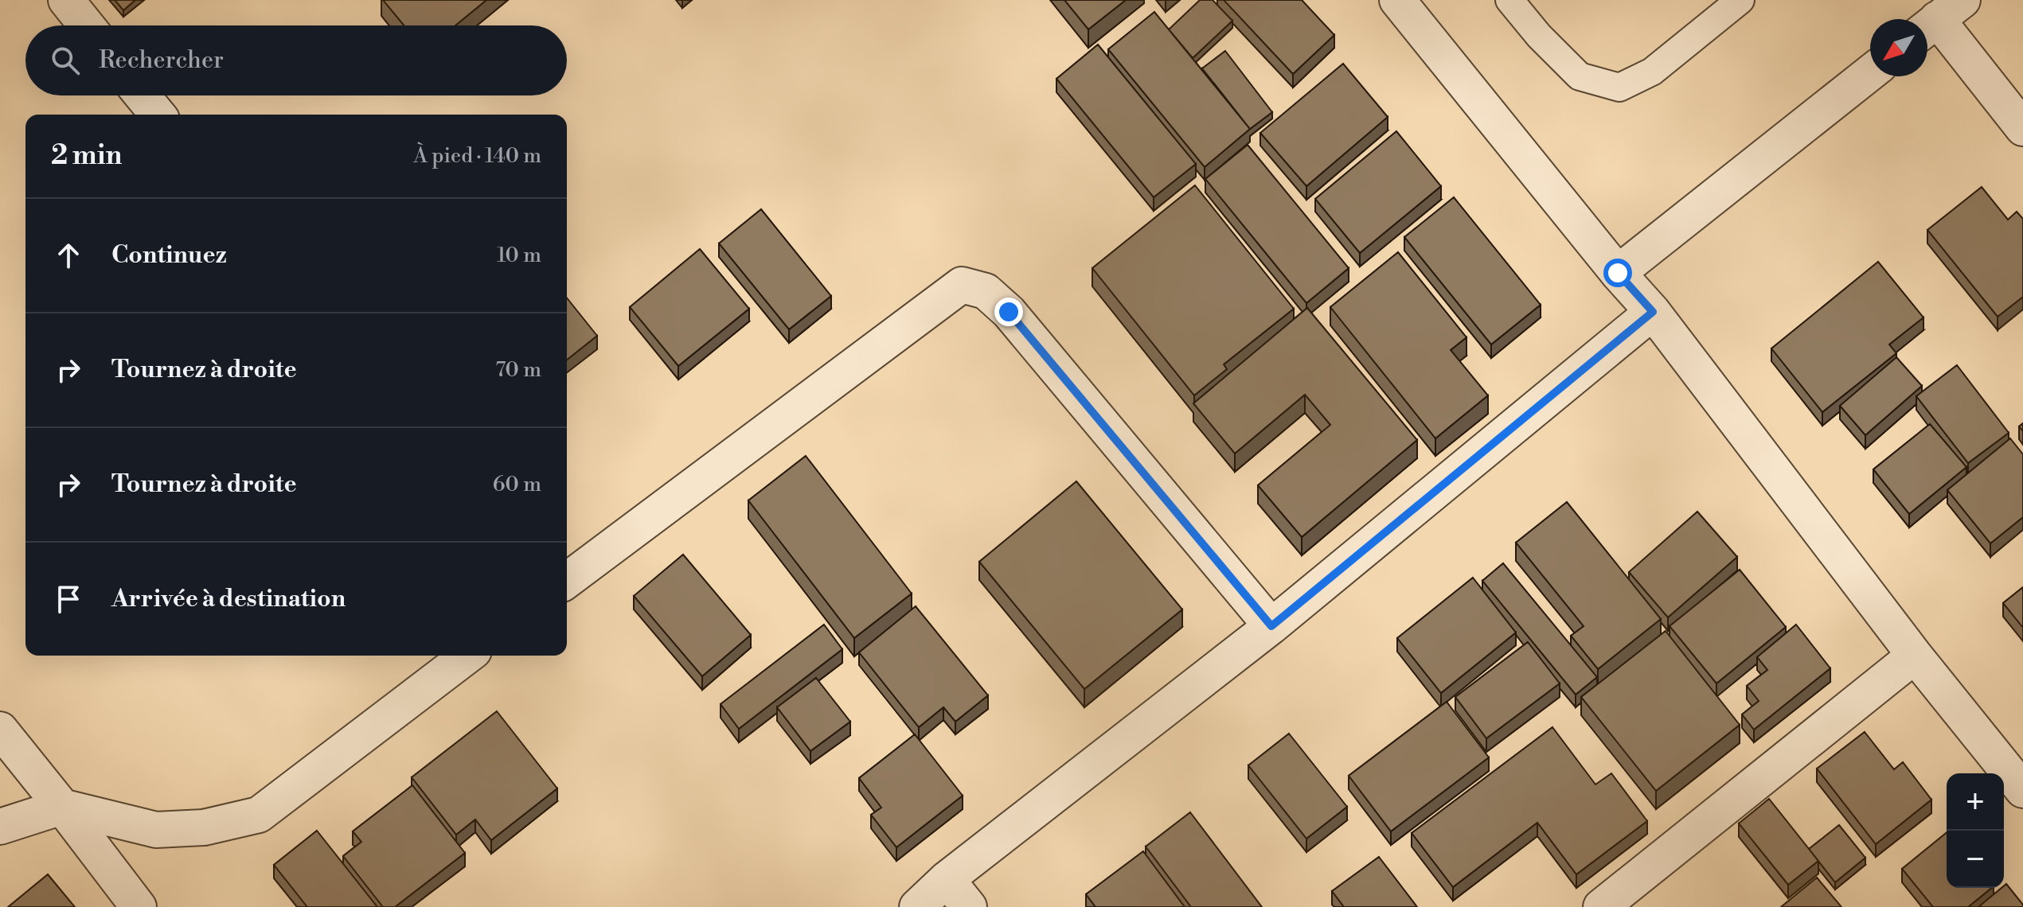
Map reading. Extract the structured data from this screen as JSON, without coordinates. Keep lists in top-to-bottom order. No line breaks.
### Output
{"north":"bottom left","page":{"search":"Rechercher","heading":["2 min","À pied · 140 m"],"list":[["Continuez","10 m"],["Tournez à droite","70 m"],["Tournez à droite","60 m"],"Arrivée à destination"],"map_buttons":["+","−"]}}
